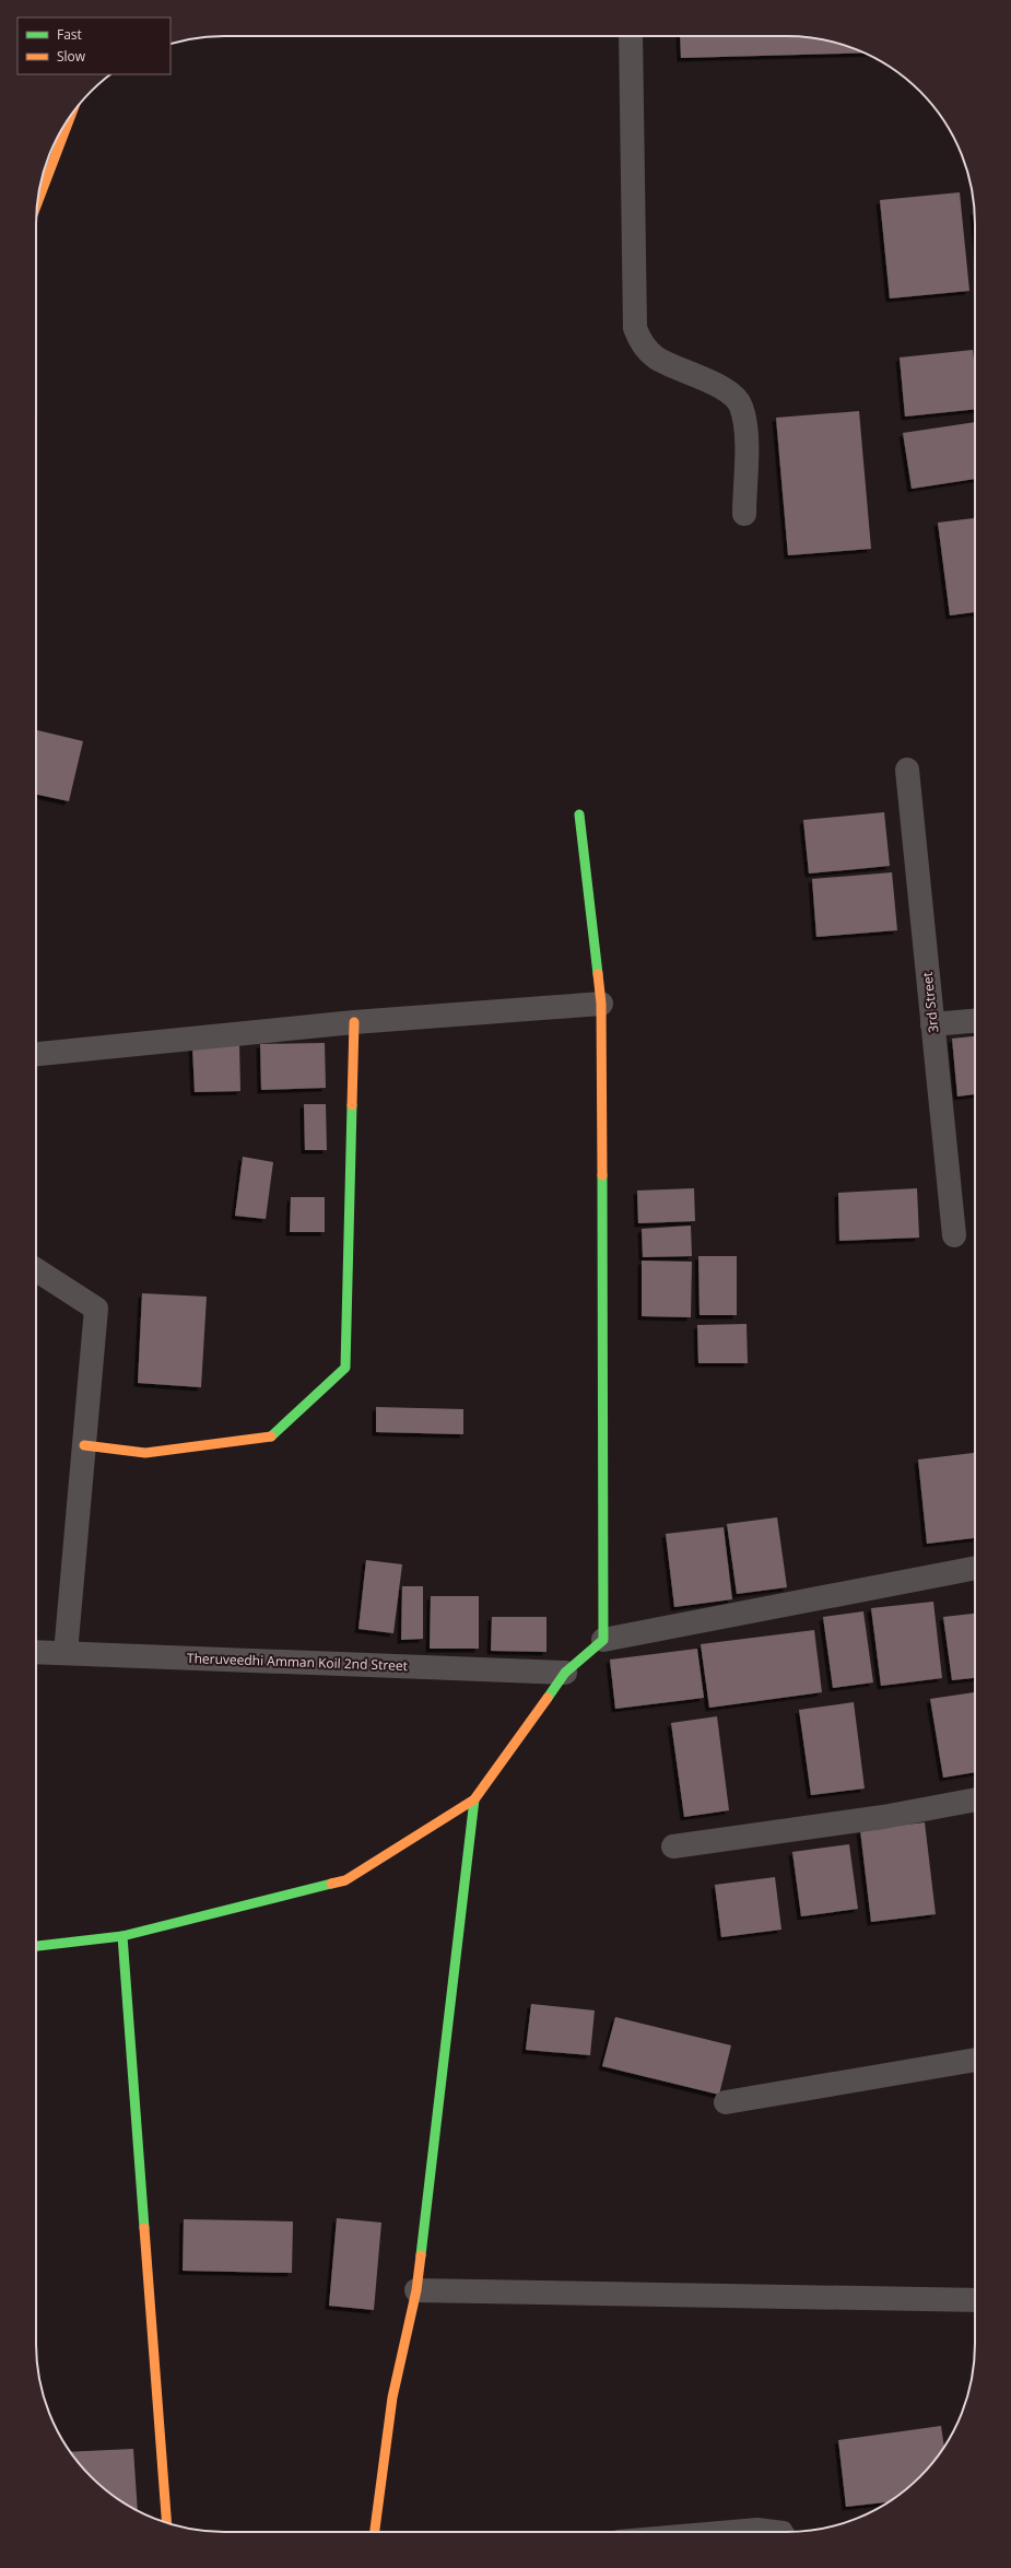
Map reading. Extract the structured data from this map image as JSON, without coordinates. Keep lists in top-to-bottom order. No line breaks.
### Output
{"streets":{"street":["3rd Street","Theruveedhi Amman Koil 2nd Street"]},"legend":["Fast","Slow"]}
